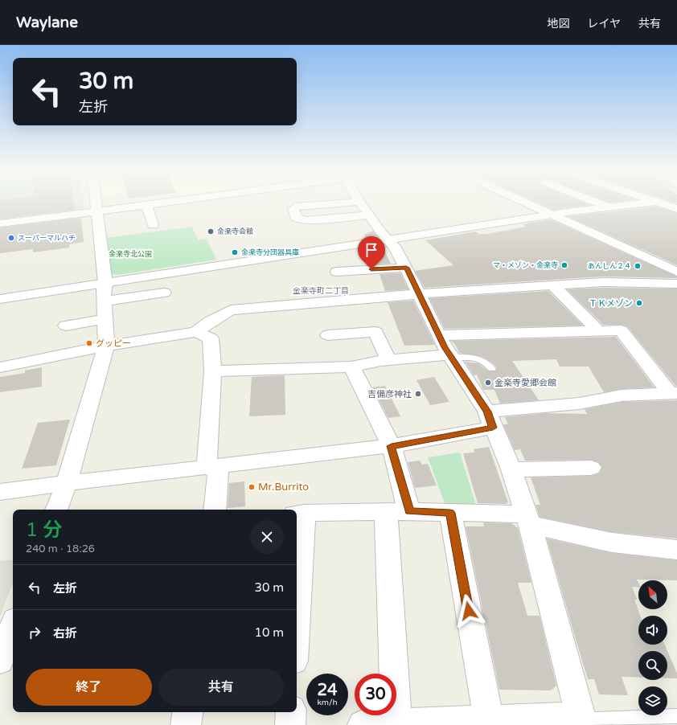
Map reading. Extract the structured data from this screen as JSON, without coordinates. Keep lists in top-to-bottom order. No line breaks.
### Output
{"districts":["金楽寺町二丁目"],"parks":["金楽寺北公園"],"places":["金楽寺会館","スーパーマルハチ","金楽寺分団器具庫","マ・メゾン・金楽寺","あんしん２４","ＴＫメゾン","グッピー","金楽寺愛郷会館","吉備彦神社","Mr.Burrito"],"north":"top left","page":{"header":"Waylane","nav":["地図","レイヤ","共有"],"turn":["30 m","左折"],"heading":["1 分","240 m · 18:26"],"list":[{"name":"左折","value":"30 m"},{"name":"右折","value":"10 m"}],"buttons":["終了","共有"],"speed":"24 km/h","limit":"30"}}
